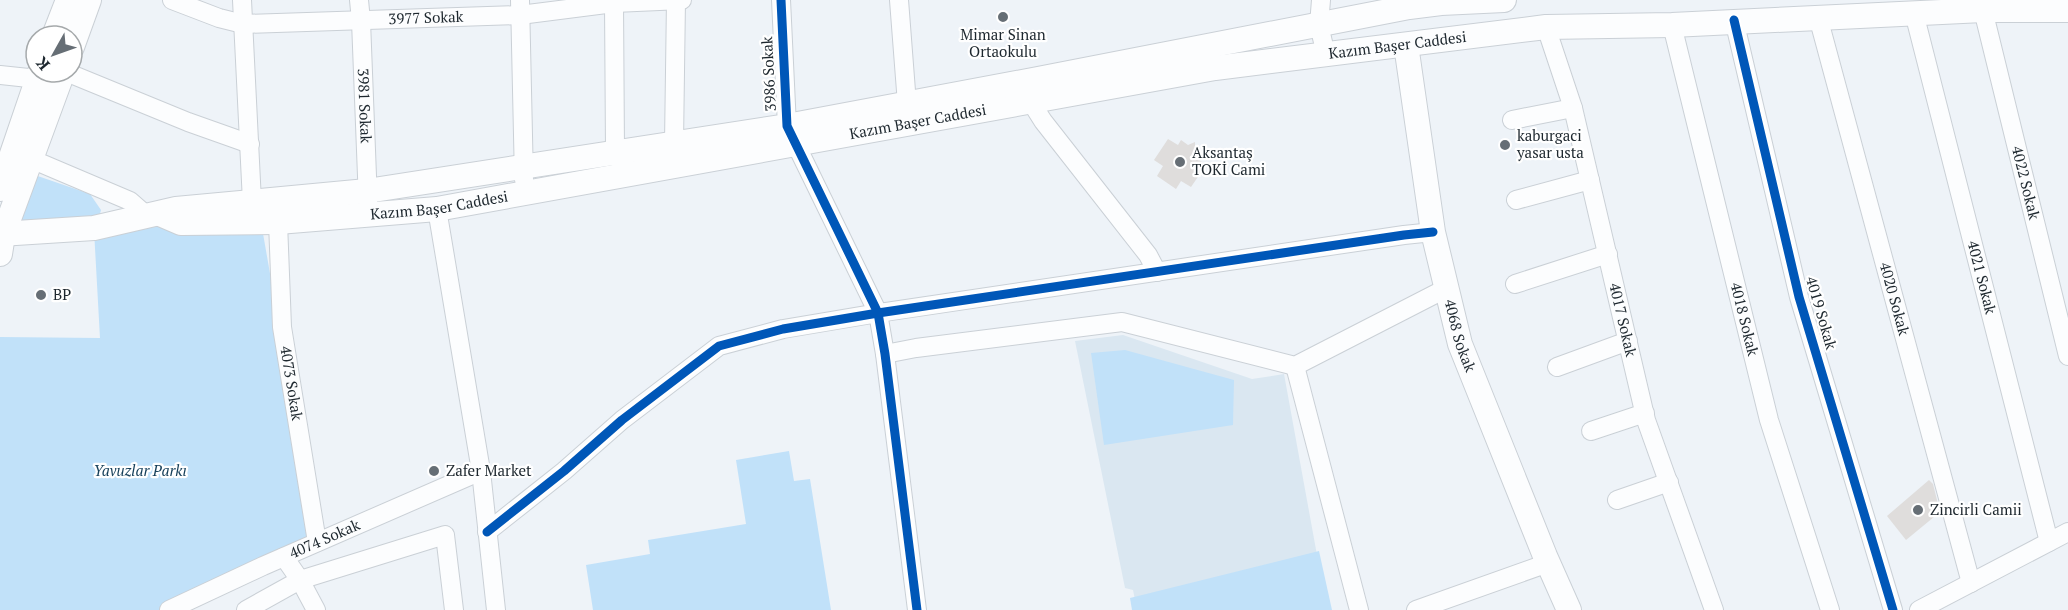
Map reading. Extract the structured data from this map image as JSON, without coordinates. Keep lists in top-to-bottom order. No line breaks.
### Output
{"streets":{"main road":["Kazım Başer Caddesi","4068 Sokak"],"street":["3977 Sokak","3986 Sokak","3981 Sokak","4022 Sokak","4021 Sokak","4020 Sokak","4019 Sokak","4018 Sokak","4017 Sokak","4073 Sokak","4074 Sokak"]},"crossings":[["3977 Sokak","3981 Sokak"],["Kazım Başer Caddesi","3986 Sokak"],["Kazım Başer Caddesi","3981 Sokak"],["Kazım Başer Caddesi","4022 Sokak"],["Kazım Başer Caddesi","4021 Sokak"],["Kazım Başer Caddesi","4020 Sokak"],["Kazım Başer Caddesi","4019 Sokak"],["Kazım Başer Caddesi","4018 Sokak"],["Kazım Başer Caddesi","4017 Sokak"],["Kazım Başer Caddesi","4068 Sokak"],["Kazım Başer Caddesi","4073 Sokak"],["4073 Sokak","4074 Sokak"]],"parks":["Yavuzlar Parkı"],"places":["Mimar Sinan Ortaokulu","kaburgaci yasar usta","Aksantaş TOKİ Cami","BP","Zafer Market","Zincirli Camii"],"north":"bottom left"}
